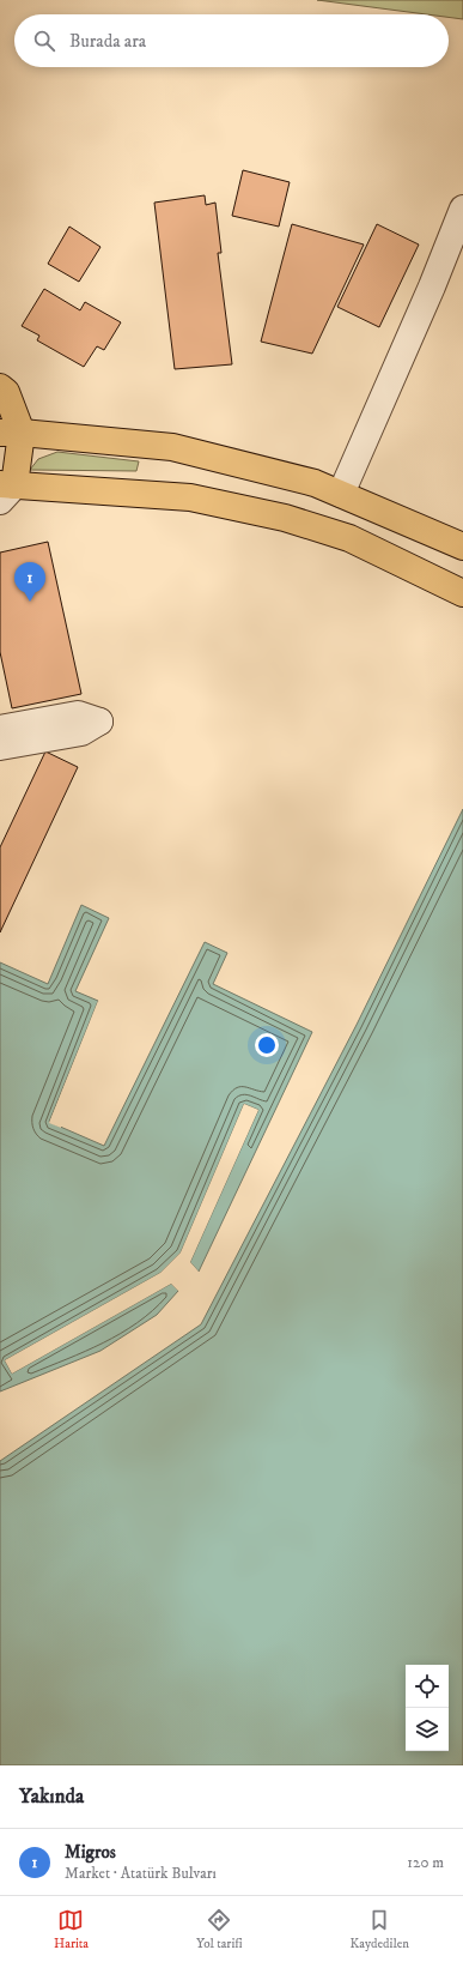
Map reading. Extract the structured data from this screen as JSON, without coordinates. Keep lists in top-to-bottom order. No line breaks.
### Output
{"page":{"search":"Burada ara","pins":"1","heading":"Yakında","list":[{"mark":"1","name":"Migros","note":"Market · Atatürk Bulvarı","value":"120 m"}],"nav":["Harita","Yol tarifi","Kaydedilen"]}}
